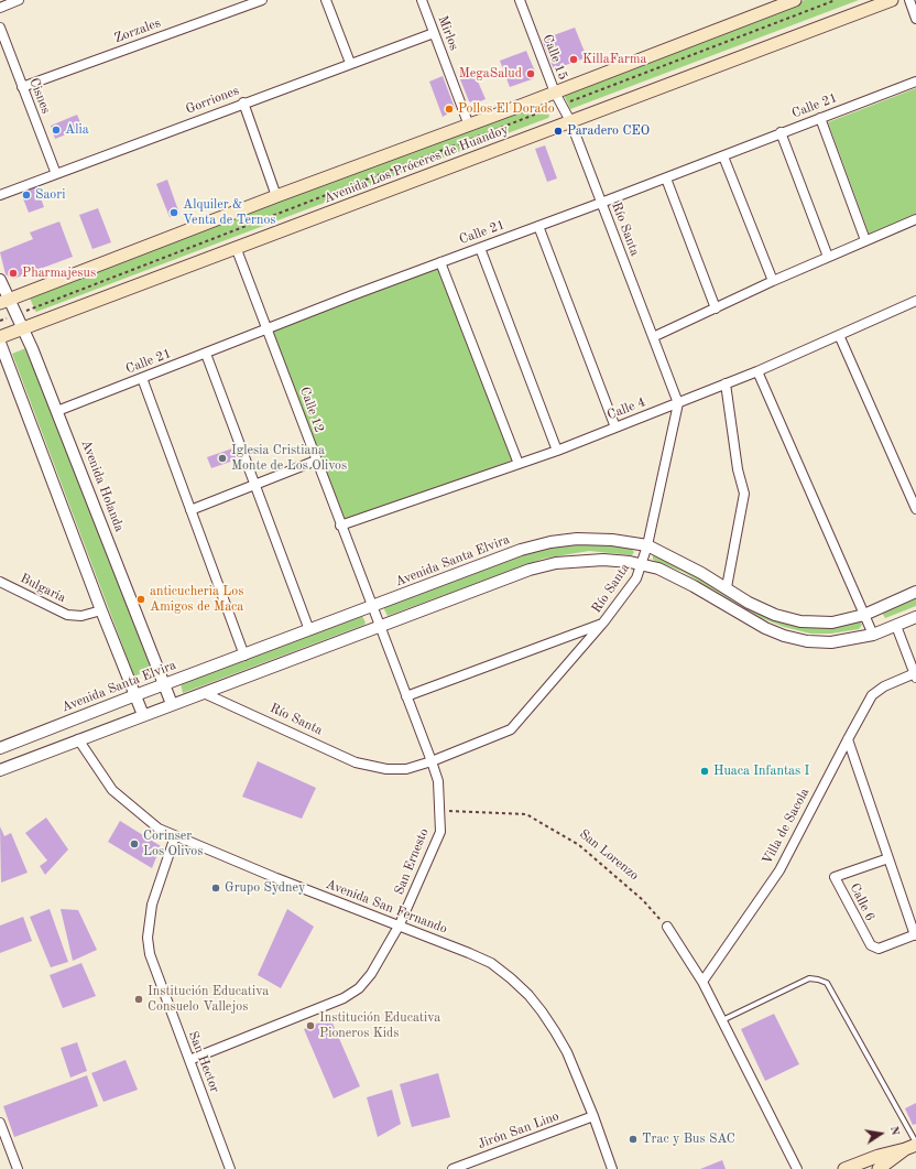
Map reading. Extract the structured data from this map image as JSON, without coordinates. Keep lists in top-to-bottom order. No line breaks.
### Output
{"streets":{"main road":["Avenida Los Próceres de Huandoy"],"street":["Zorzales","Mirlos","Calle 15","Cisnes","Gorriones","Calle 21","Río Santa","Calle 4","Calle 12","Avenida Holanda","Avenida Santa Elvira","Bulgaria","Villa de Sacola","San Ernesto","Calle 6","Avenida San Fernando","San Hector","Jirón San Lino"],"path":["San Lorenzo"]},"crossings":[["Zorzales","Cisnes"],["Mirlos","Gorriones"],["Mirlos","Avenida Los Próceres de Huandoy"],["Calle 15","Avenida Los Próceres de Huandoy"],["Calle 15","Río Santa"],["Cisnes","Gorriones"],["Calle 21","Río Santa"],["Calle 21","Calle 12"],["Calle 21","Avenida Holanda"],["Avenida Los Próceres de Huandoy","Río Santa"],["Avenida Los Próceres de Huandoy","Calle 12"],["Avenida Los Próceres de Huandoy","Avenida Holanda"],["Río Santa","Calle 4"],["Río Santa","Avenida Santa Elvira"],["Calle 4","Calle 12"],["Calle 12","Avenida Santa Elvira"],["Avenida Holanda","Avenida Santa Elvira"],["San Lorenzo","San Ernesto"],["San Ernesto","Avenida San Fernando"],["San Ernesto","San Hector"],["Avenida San Fernando","San Hector"],["Avenida San Fernando","Jirón San Lino"]],"places":["KillaFarma","MegaSalud","Pollos El Dorado","Alia","Paradero CEO","Saori","Alquiler & Venta de Ternos","Pharmajesus","Iglesia Cristiana Monte de Los Olivos","anticucheria Los Amigos de Maca","Huaca Infantas I","Corinser Los Olivos","Grupo Sydney","Institución Educativa Consuelo Vallejos","Institución Educativa Pioneros Kids","Trac y Bus SAC"],"north":"right"}
